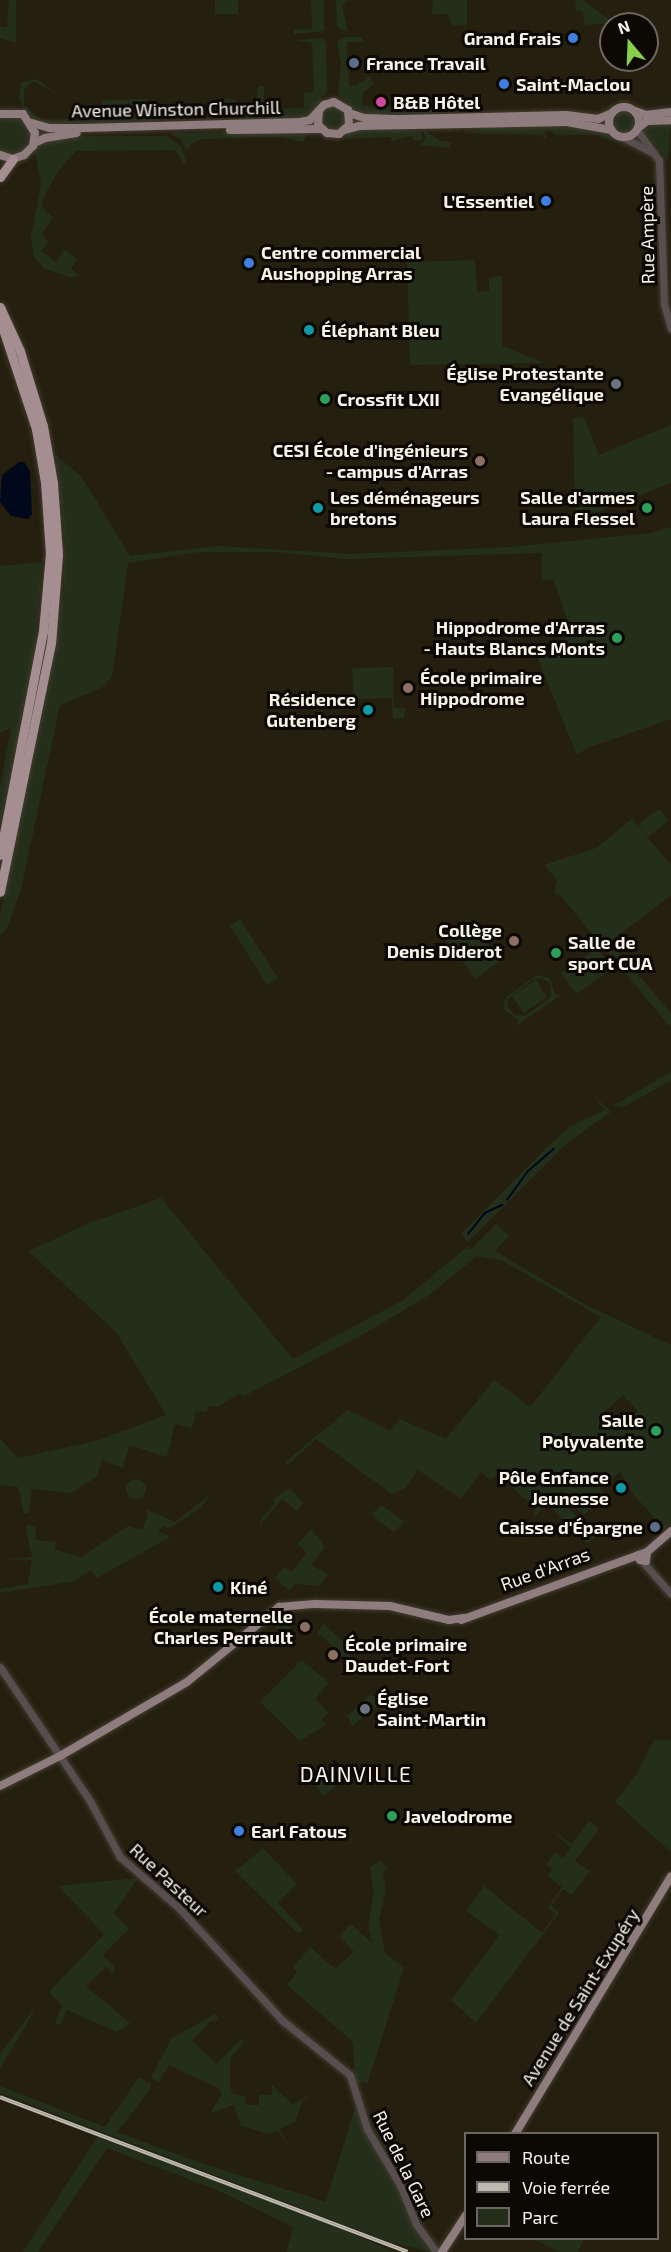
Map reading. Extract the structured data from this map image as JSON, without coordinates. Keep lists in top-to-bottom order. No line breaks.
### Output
{"streets":{"main road":["Avenue Winston Churchill","Rue d'Arras","Avenue de Saint-Exupéry"],"street":["Rue Ampère","Rue Pasteur","Rue de la Gare"]},"crossings":[["Rue d'Arras","Rue Pasteur"],["Rue Pasteur","Rue de la Gare"]],"districts":["DAINVILLE"],"places":["Grand Frais","France Travail","Saint-Maclou","B&B Hôtel","L’Essentiel","Centre commercial Aushopping Arras","Éléphant Bleu","Église Protestante Evangélique","Crossfit LXII","CESI École d'ingénieurs - campus d'Arras","Les déménageurs bretons","Salle d'armes Laura Flessel","Hippodrome d'Arras - Hauts Blancs Monts","École primaire Hippodrome","Résidence Gutenberg","Collège Denis Diderot","Salle de sport CUA","Salle Polyvalente","Pôle Enfance Jeunesse","Caisse d'Épargne","Kiné","École maternelle Charles Perrault","École primaire Daudet-Fort","Église Saint-Martin","Javelodrome","Earl Fatous"],"legend":["Route","Voie ferrée","Parc"],"north":"top"}
